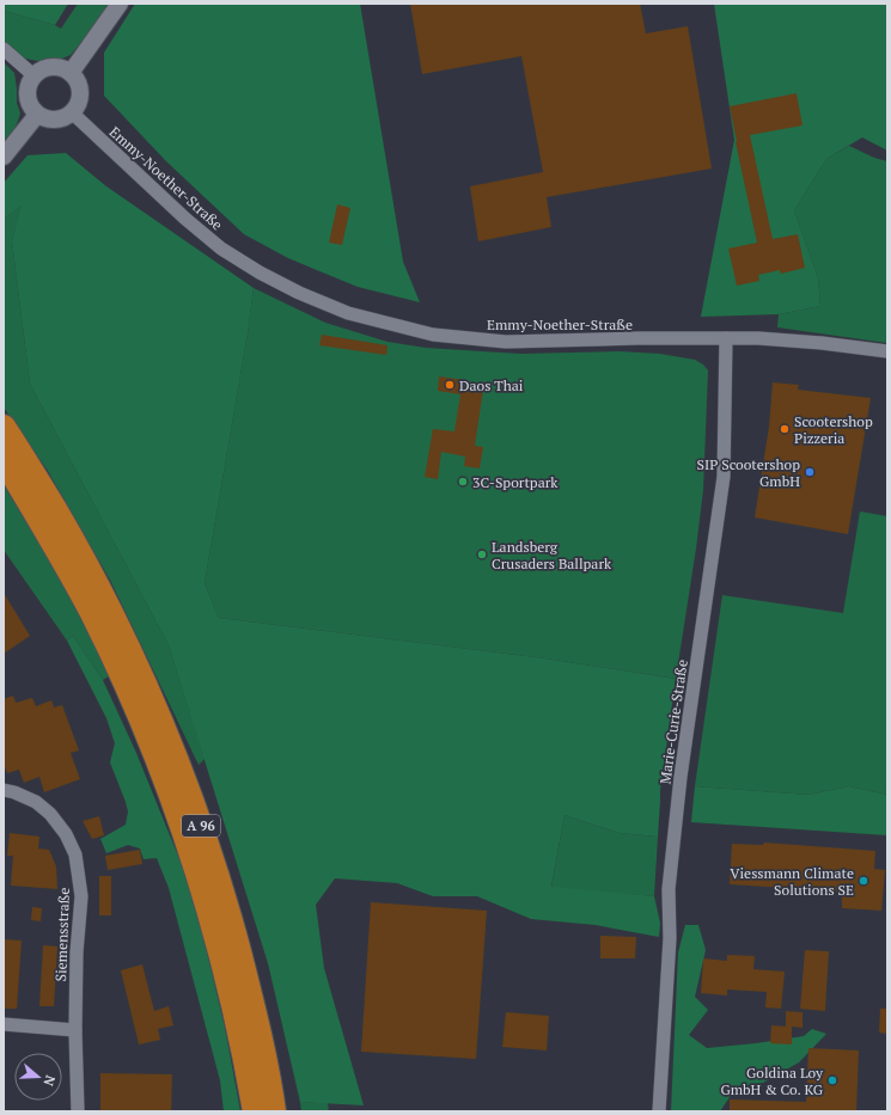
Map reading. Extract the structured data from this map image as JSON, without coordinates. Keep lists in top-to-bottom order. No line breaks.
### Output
{"streets":{"highway":["A 96"],"street":["Emmy-Noether-Straße","Marie-Curie-Straße","Siemensstraße"]},"crossings":[["Emmy-Noether-Straße","Marie-Curie-Straße"]],"places":["Daos Thai","Scootershop Pizzeria","SIP Scootershop GmbH","3C-Sportpark","Landsberg Crusaders Ballpark","Viessmann Climate Solutions SE","Goldina Loy GmbH & Co. KG"],"north":"right"}
